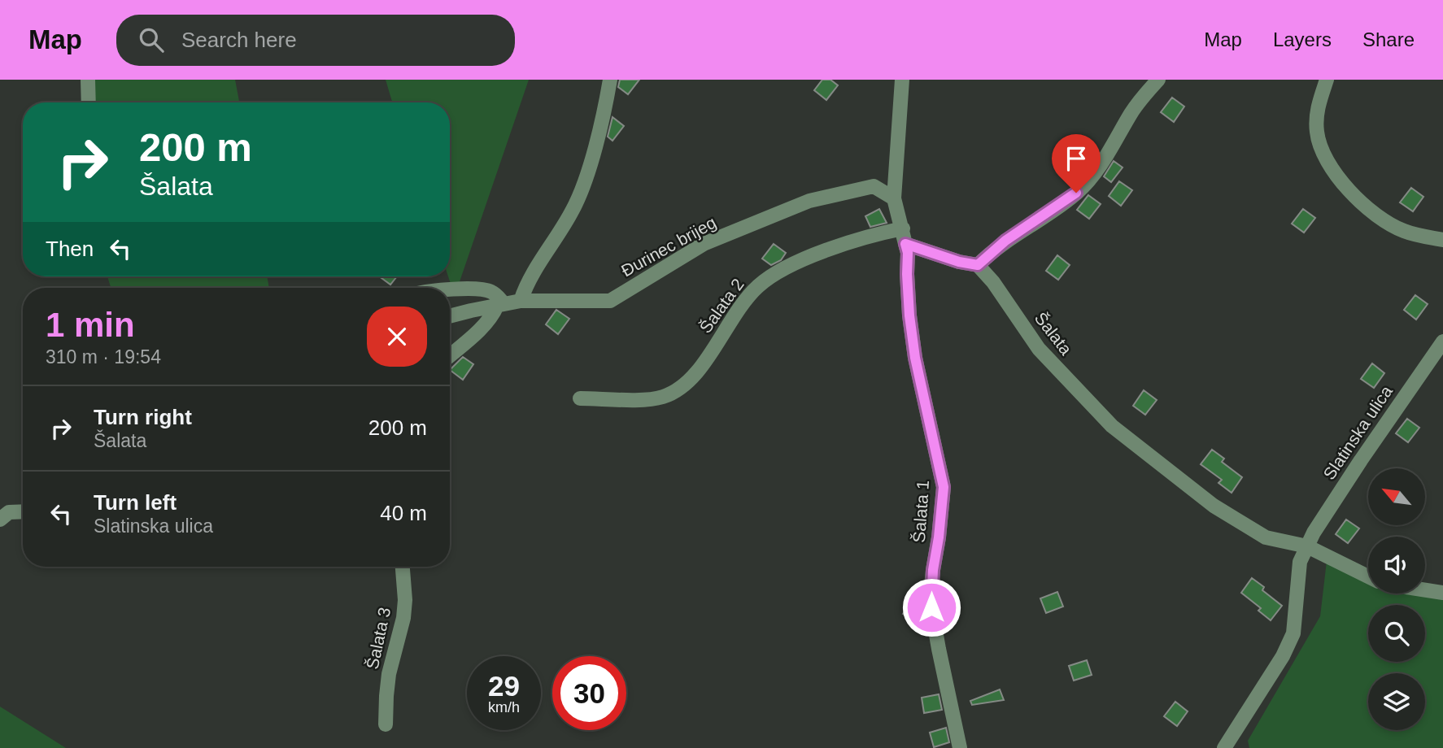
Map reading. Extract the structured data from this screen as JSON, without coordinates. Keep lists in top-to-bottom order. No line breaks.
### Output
{"streets":{"street":["Đurinec brijeg","Šalata 2","Šalata","Slatinska ulica","Šalata 1","Šalata 3"]},"crossings":[["Šalata","Slatinska ulica"]],"north":"top left","page":{"header":"Map","search":"Search here","nav":["Map","Layers","Share"],"turn":["200 m","Šalata"],"then":"Then","heading":["1 min","310 m · 19:54"],"list":[{"name":"Turn right","note":"Šalata","value":"200 m"},{"name":"Turn left","note":"Slatinska ulica","value":"40 m"}],"speed":"29 km/h","limit":"30"}}
